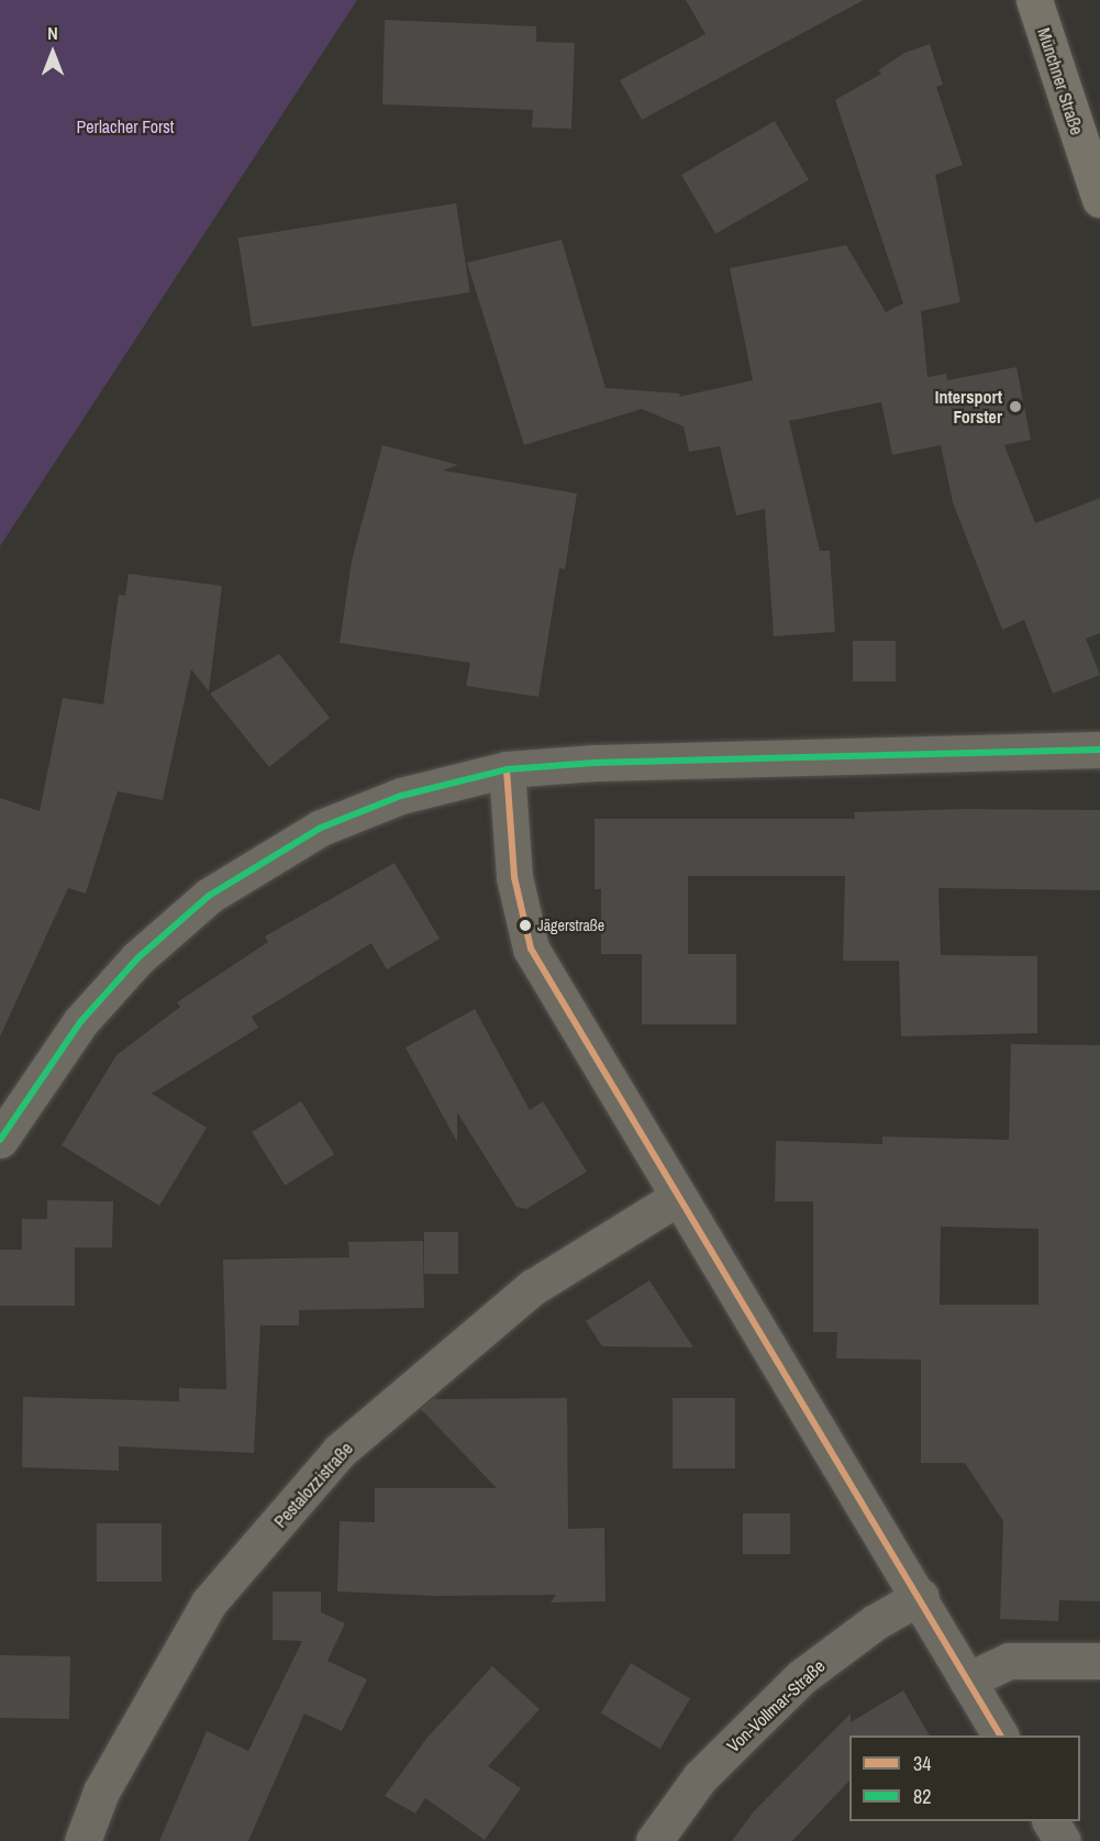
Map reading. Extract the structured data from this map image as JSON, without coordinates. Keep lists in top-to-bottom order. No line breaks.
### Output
{"streets":{"main road":["Münchner Straße"],"street":["Pestalozzistraße","Von-Vollmar-Straße"]},"parks":["Perlacher Forst"],"places":["Intersport Forster","Jägerstraße"],"lines":["transit line 82","transit line 34"],"legend":["34","82"],"north":"top"}
